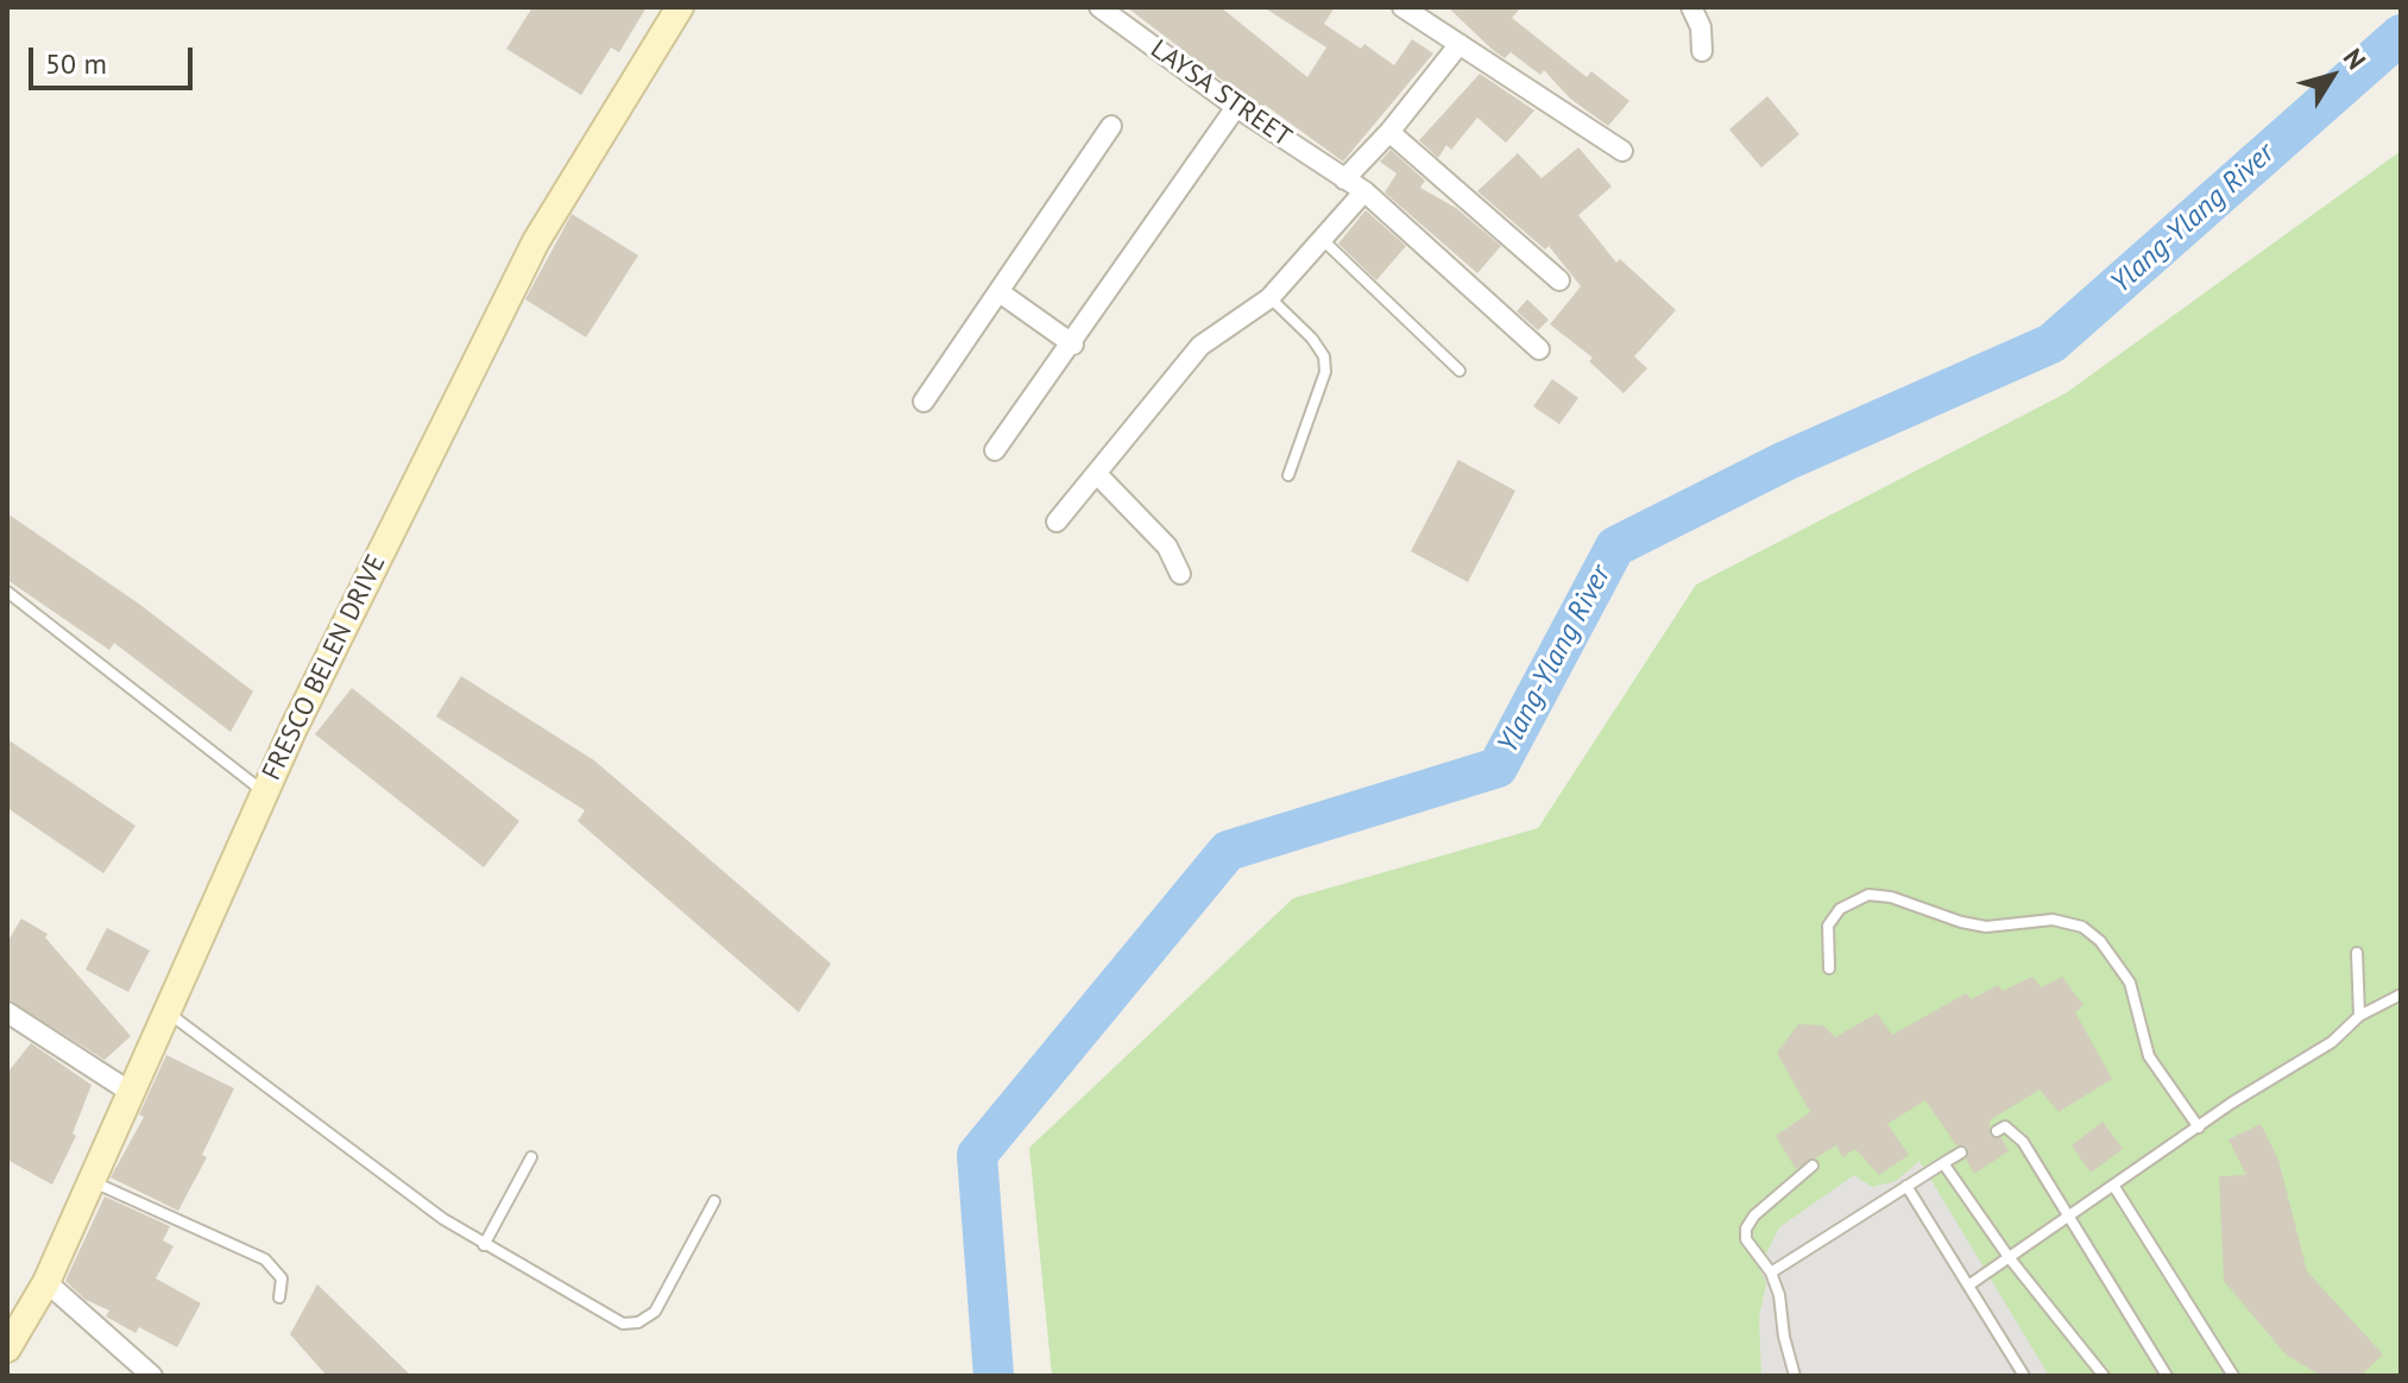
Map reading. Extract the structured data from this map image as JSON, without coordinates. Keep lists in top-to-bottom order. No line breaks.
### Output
{"streets":{"street":["LAYSA STREET","FRESCO BELEN DRIVE"]},"water":["Ylang-Ylang River"],"scale_bar":"50 m","north":"top right"}
